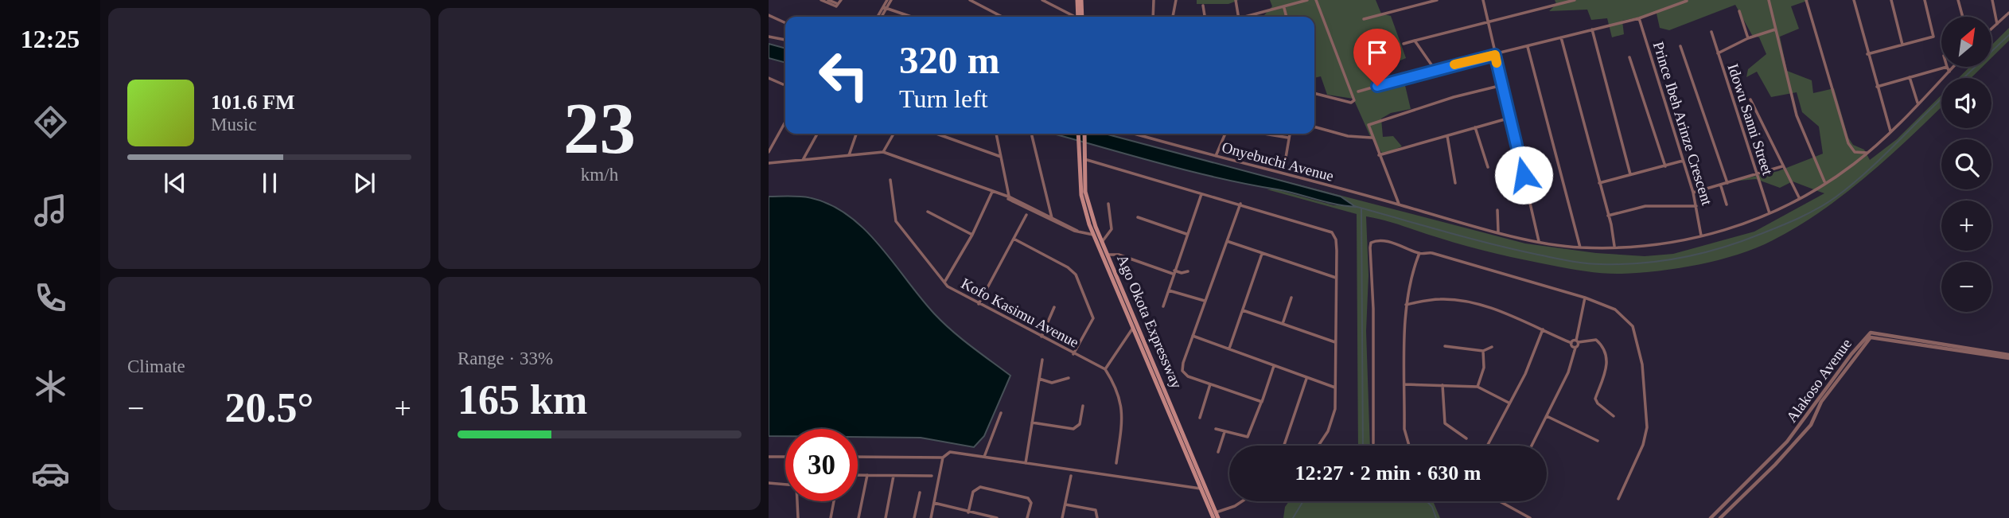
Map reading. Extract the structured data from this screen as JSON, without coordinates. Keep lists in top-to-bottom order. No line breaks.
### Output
{"streets":{"main road":["Ago Okota Expressway"],"street":["Idowu Sanni Street","Prince Ibeh Arinze Crescent","Onyebuchi Avenue","Kofo Kasimu Avenue","Alakoso Avenue"]},"crossings":[["Idowu Sanni Street","Onyebuchi Avenue"],["Prince Ibeh Arinze Crescent","Onyebuchi Avenue"]],"north":"top right","page":{"tabs":"12:25","tile":[["23","km/h"],"Climate",["Range · 33%","165 km"]],"map_buttons":["+","−"],"turn":["320 m","Turn left"],"song":["101.6 FM","Music"],"heat":["−","20.5°","+"],"limit":"30","trip":"12:27 · 2 min · 630 m"}}
